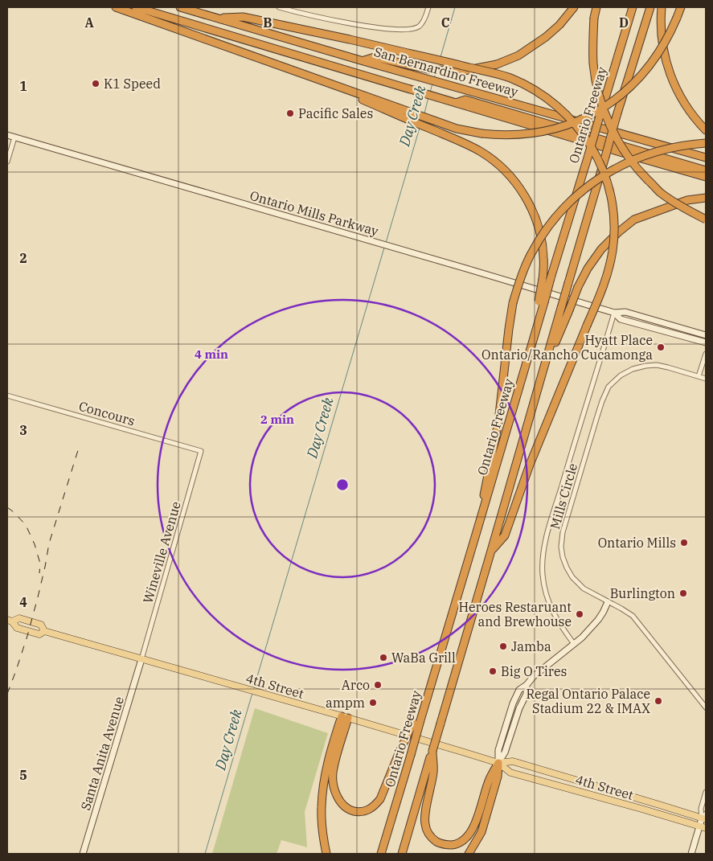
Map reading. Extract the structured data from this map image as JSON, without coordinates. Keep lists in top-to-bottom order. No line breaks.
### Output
{"streets":{"highway":["San Bernardino Freeway","Ontario Freeway"],"main road":["Ontario Mills Parkway","4th Street","Santa Anita Avenue"],"street":["Concours","Mills Circle","Wineville Avenue"]},"crossings":[["Concours","Wineville Avenue"],["Wineville Avenue","4th Street"],["Wineville Avenue","Santa Anita Avenue"],["4th Street","Santa Anita Avenue"]],"water":["Day Creek"],"places":["K1 Speed","Pacific Sales","Hyatt Place Ontario/Rancho Cucamonga","Ontario Mills","Burlington","Heroes Restaruant and Brewhouse","Jamba","WaBa Grill","Big O Tires","Arco","Regal Ontario Palace Stadium 22 & IMAX","ampm"],"grid":{"columns":["A","B","C","D"],"rows":["1","2","3","4","5"]},"rings":["4 min","2 min"]}
